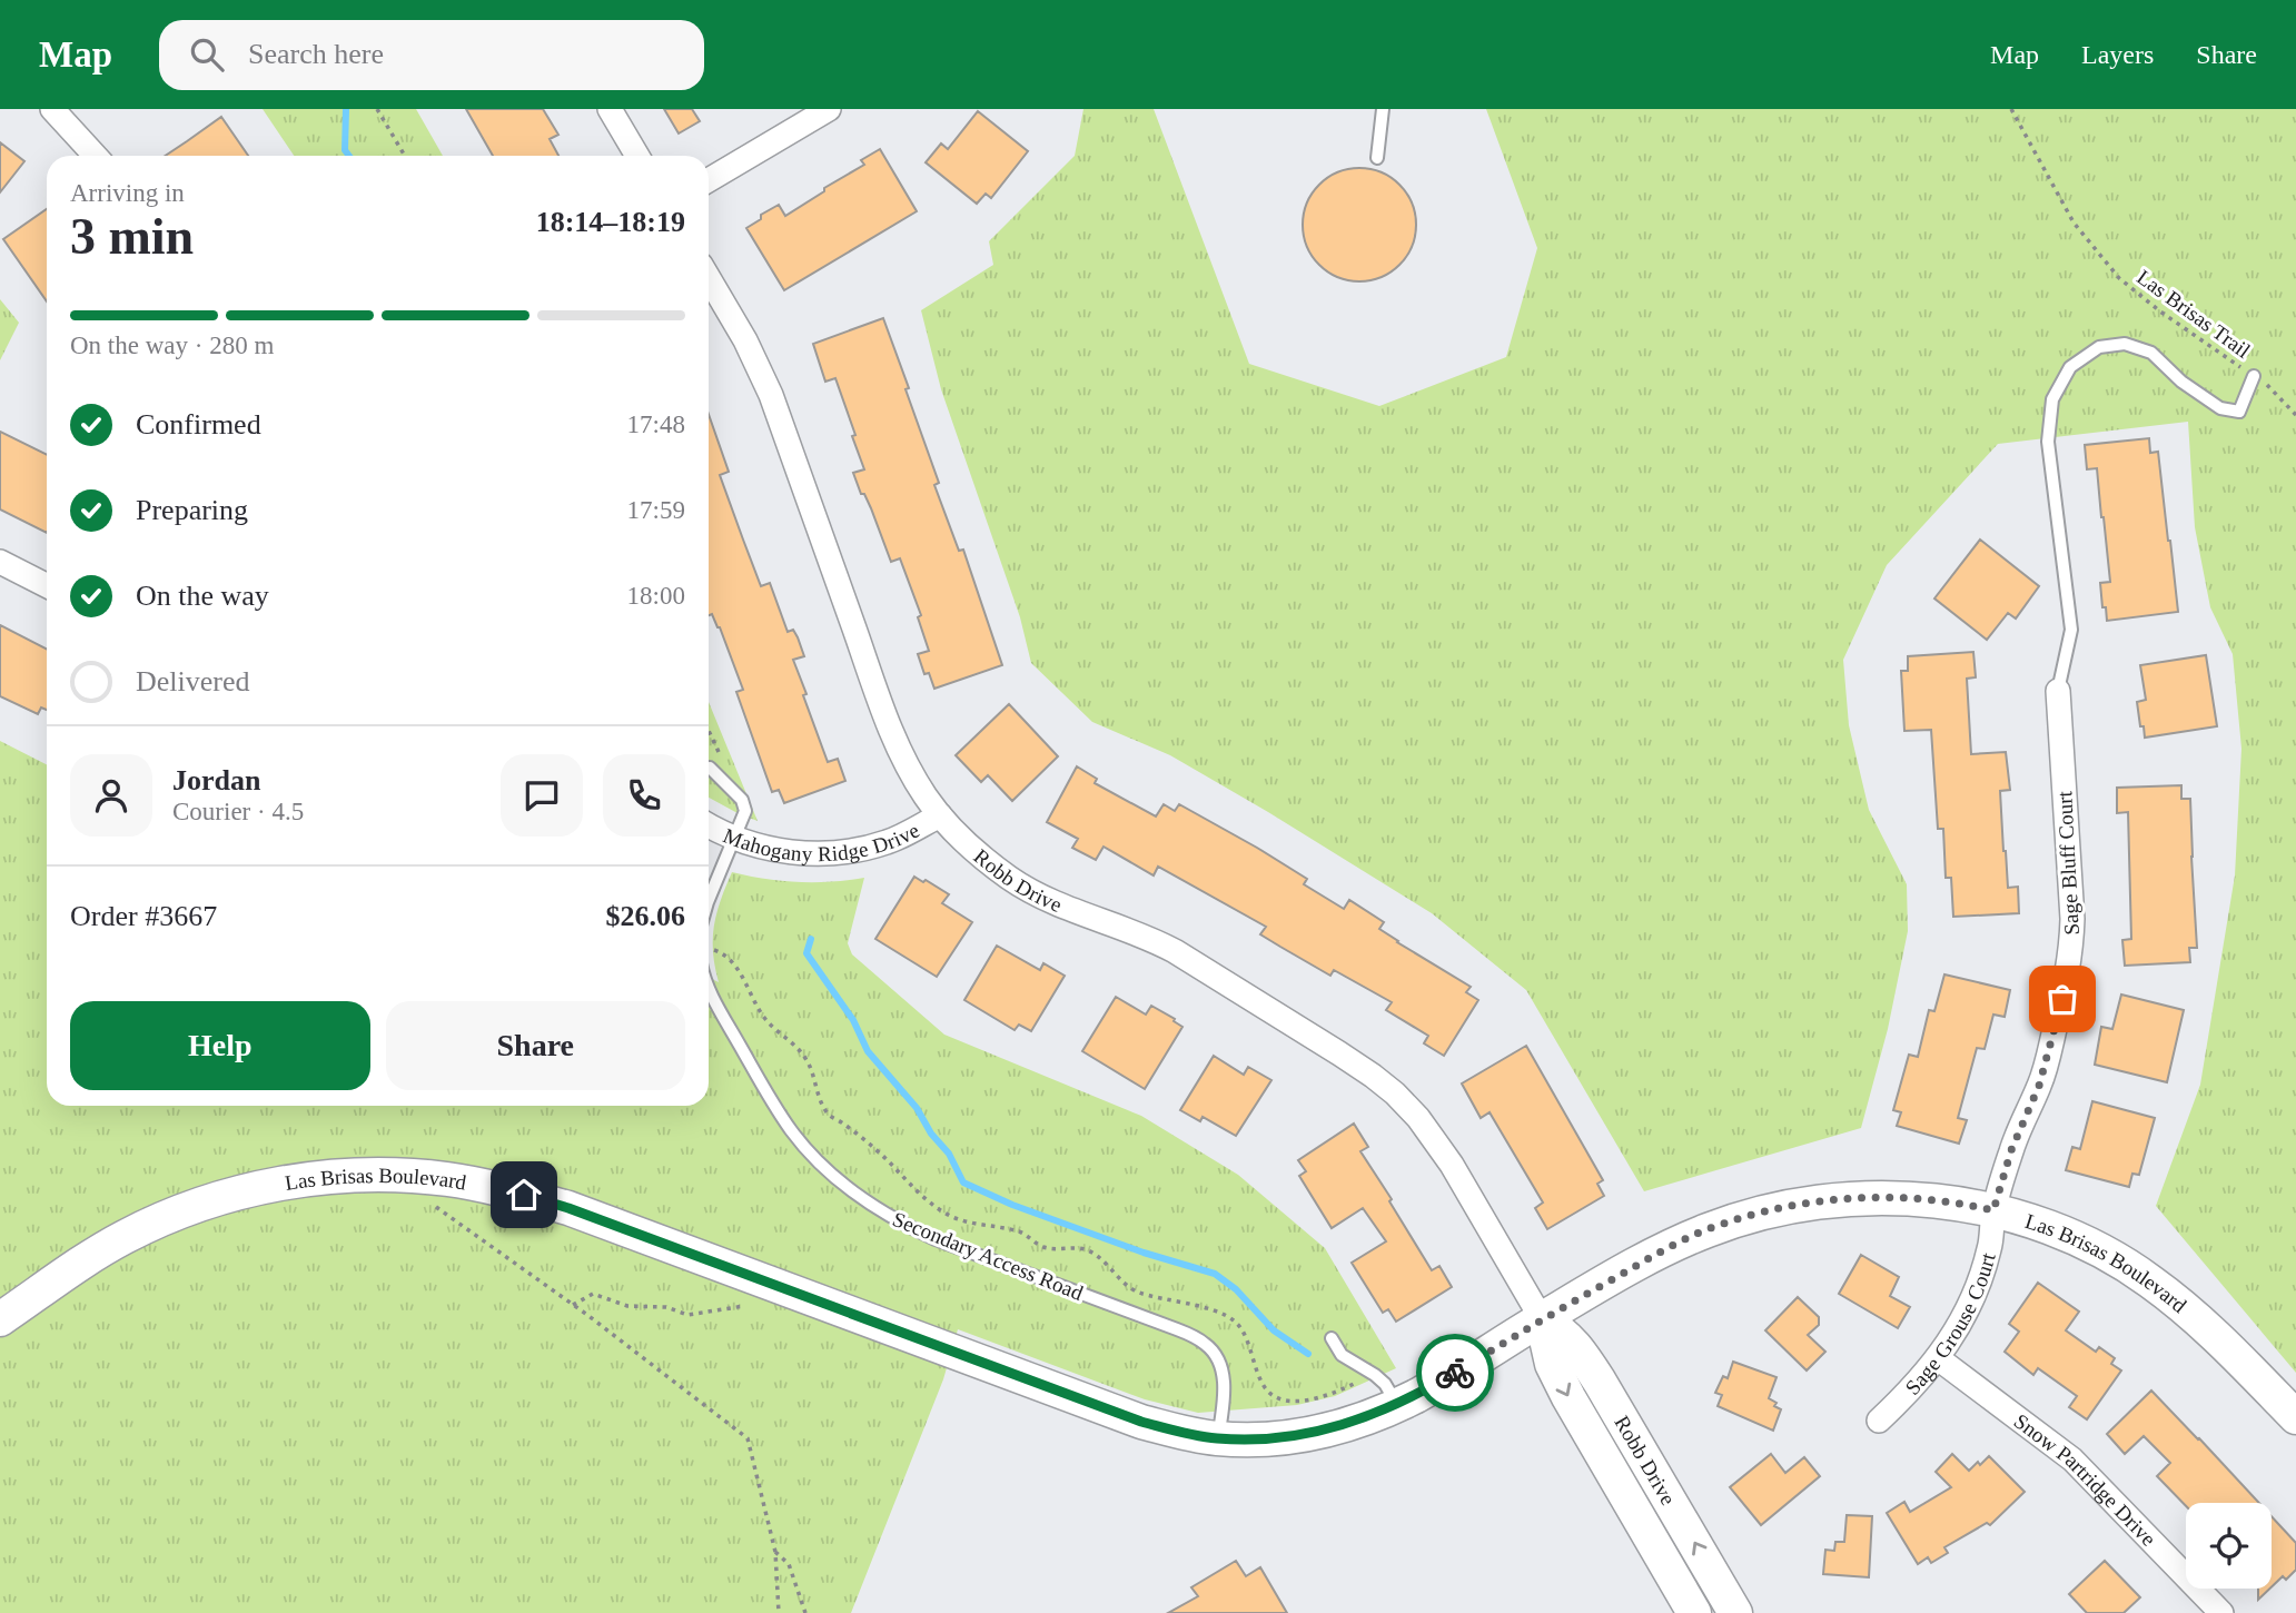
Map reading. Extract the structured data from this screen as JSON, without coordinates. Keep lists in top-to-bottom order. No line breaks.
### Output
{"streets":{"street":["Mahogany Ridge Drive","Sage Bluff Court","Robb Drive","Las Brisas Boulevard","Sage Grouse Court","Snow Partridge Drive"],"lane":["Secondary Access Road"],"path":["Las Brisas Trail"]},"crossings":[["Mahogany Ridge Drive","Robb Drive"],["Sage Bluff Court","Las Brisas Boulevard"],["Sage Bluff Court","Sage Grouse Court"],["Robb Drive","Las Brisas Boulevard"],["Las Brisas Boulevard","Secondary Access Road"],["Las Brisas Boulevard","Sage Grouse Court"],["Sage Grouse Court","Snow Partridge Drive"]],"page":{"header":"Map","search":"Search here","nav":["Map","Layers","Share"],"heading":["3 min","Arriving in","18:14–18:19"],"panel":["Jordan","Courier · 4.5","Order #3667","$26.06"],"bar":"On the way · 280 m","list":[["Confirmed","17:48"],["Preparing","17:59"],["On the way","18:00"],"Delivered"],"buttons":["Help","Share"]}}
